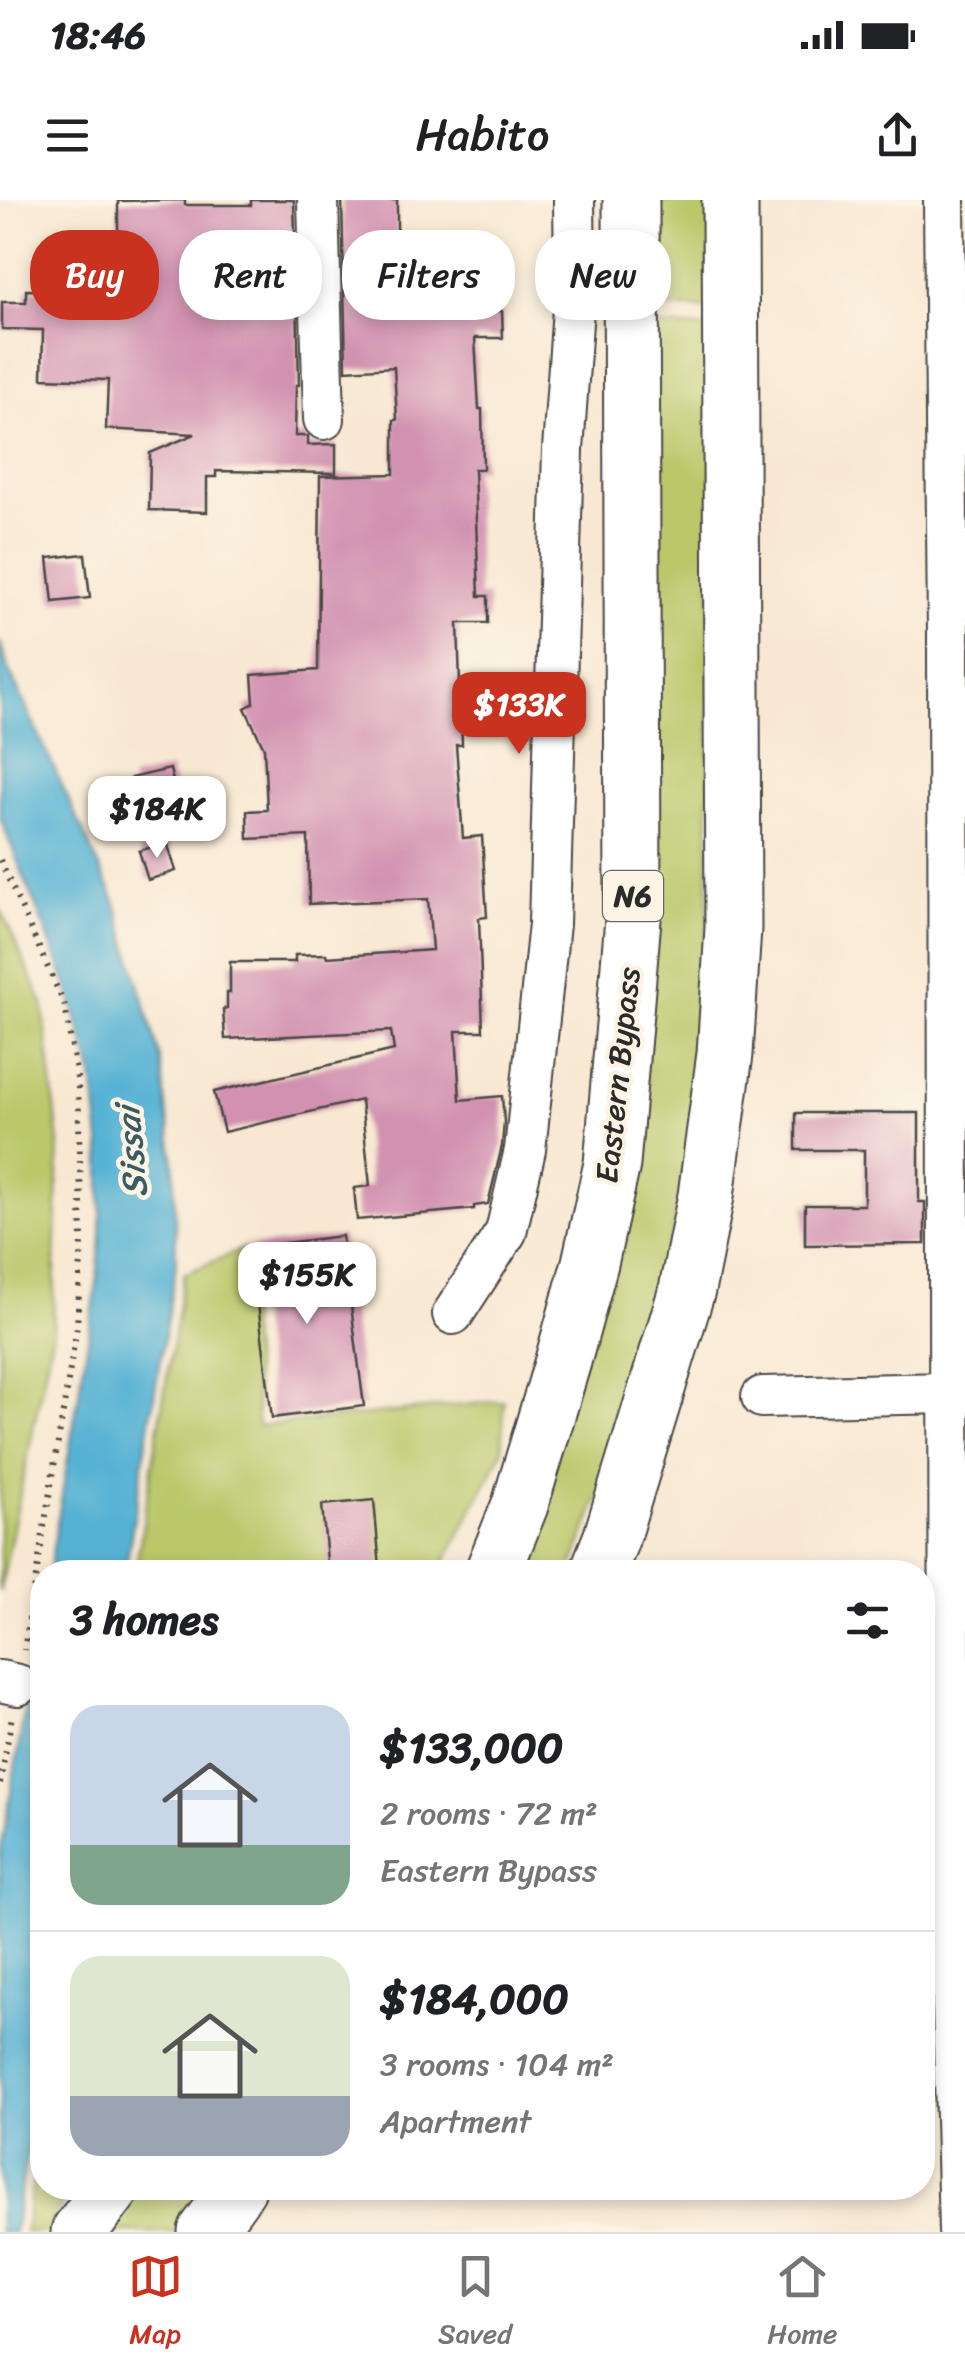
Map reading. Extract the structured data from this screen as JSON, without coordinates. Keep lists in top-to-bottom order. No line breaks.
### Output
{"streets":{"highway":["N6","Eastern Bypass"]},"water":["Sissai"],"page":{"status":"18:46","header":"Habito","chip":["Buy","Rent","Filters","New"],"price":["$133K","$184K","$155K"],"heading":"3 homes","list":[{"name":"$133,000","note":"2 rooms · 72 m² · Eastern Bypass"},{"name":"$184,000","note":"3 rooms · 104 m² · Apartment"}],"tabs":["Map","Saved","Home"]}}
